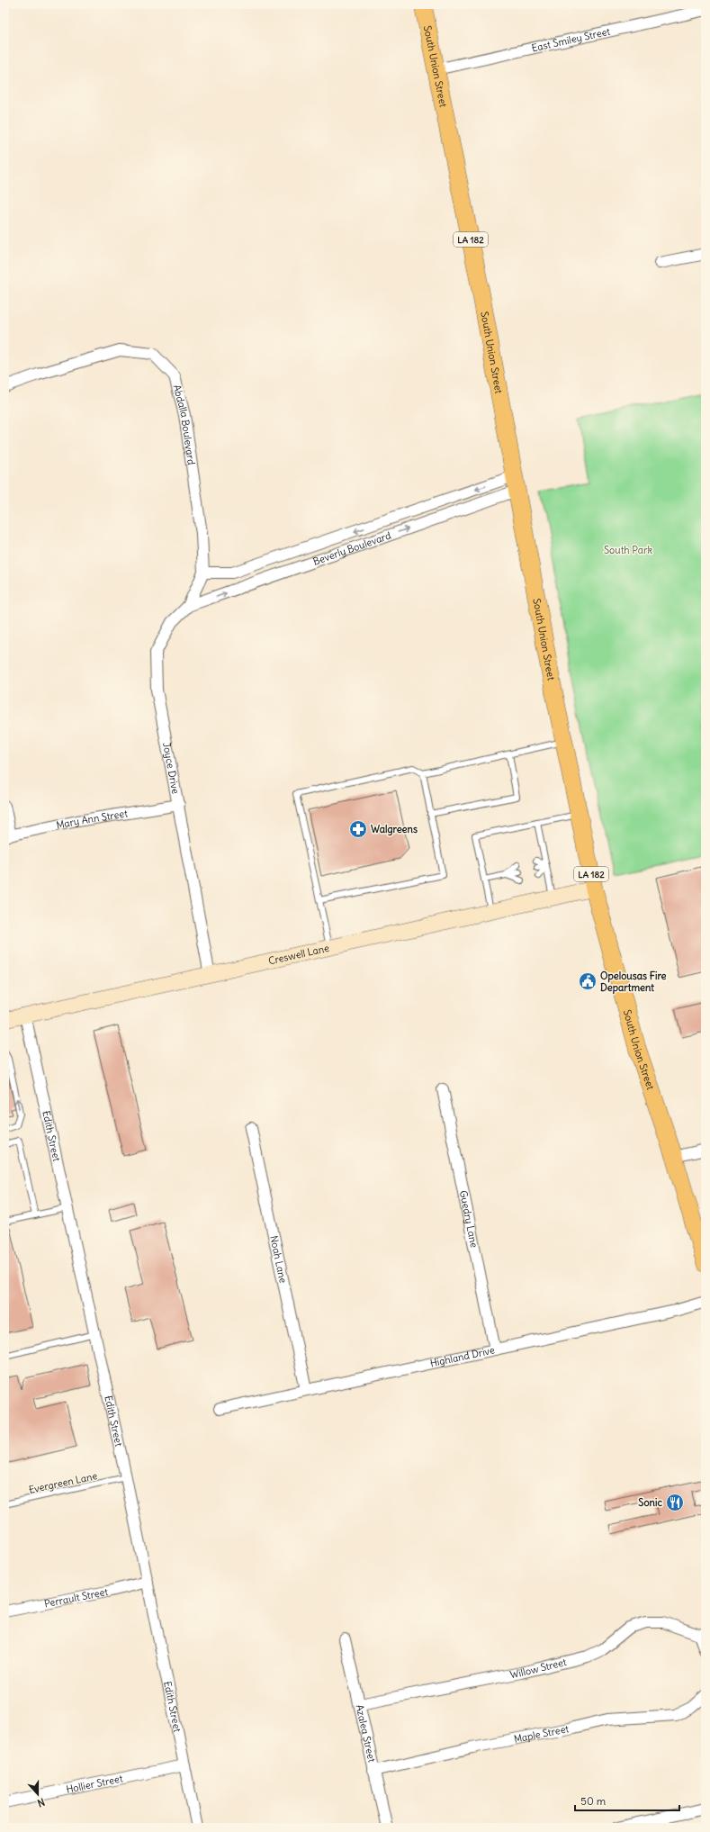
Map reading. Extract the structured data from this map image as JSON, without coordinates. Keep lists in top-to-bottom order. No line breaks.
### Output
{"streets":{"main road":["South Union Street","LA 182","Creswell Lane"],"street":["East Smiley Street","Abdalla Boulevard","Beverly Boulevard","Joyce Drive","Mary Ann Street","Edith Street","Guedry Lane","Noah Lane","Highland Drive","Perrault Street","Willow Street","Maple Street","Azalea Street","Hollier Street"],"lane":["Evergreen Lane"]},"crossings":[["East Smiley Street","South Union Street"],["South Union Street","Beverly Boulevard"],["South Union Street","Creswell Lane"],["Abdalla Boulevard","Beverly Boulevard"],["Abdalla Boulevard","Joyce Drive"],["Beverly Boulevard","Joyce Drive"],["Joyce Drive","Mary Ann Street"],["Joyce Drive","Creswell Lane"],["Creswell Lane","Edith Street"],["Edith Street","Evergreen Lane"],["Edith Street","Perrault Street"],["Edith Street","Hollier Street"],["Guedry Lane","Highland Drive"],["Noah Lane","Highland Drive"],["Willow Street","Azalea Street"],["Maple Street","Azalea Street"]],"parks":["South Park"],"places":{"pharmacy":["Walgreens"],"public building":["Opelousas Fire Department"],"restaurant":["Sonic"]},"scale_bar":"50 m","north":"bottom"}
